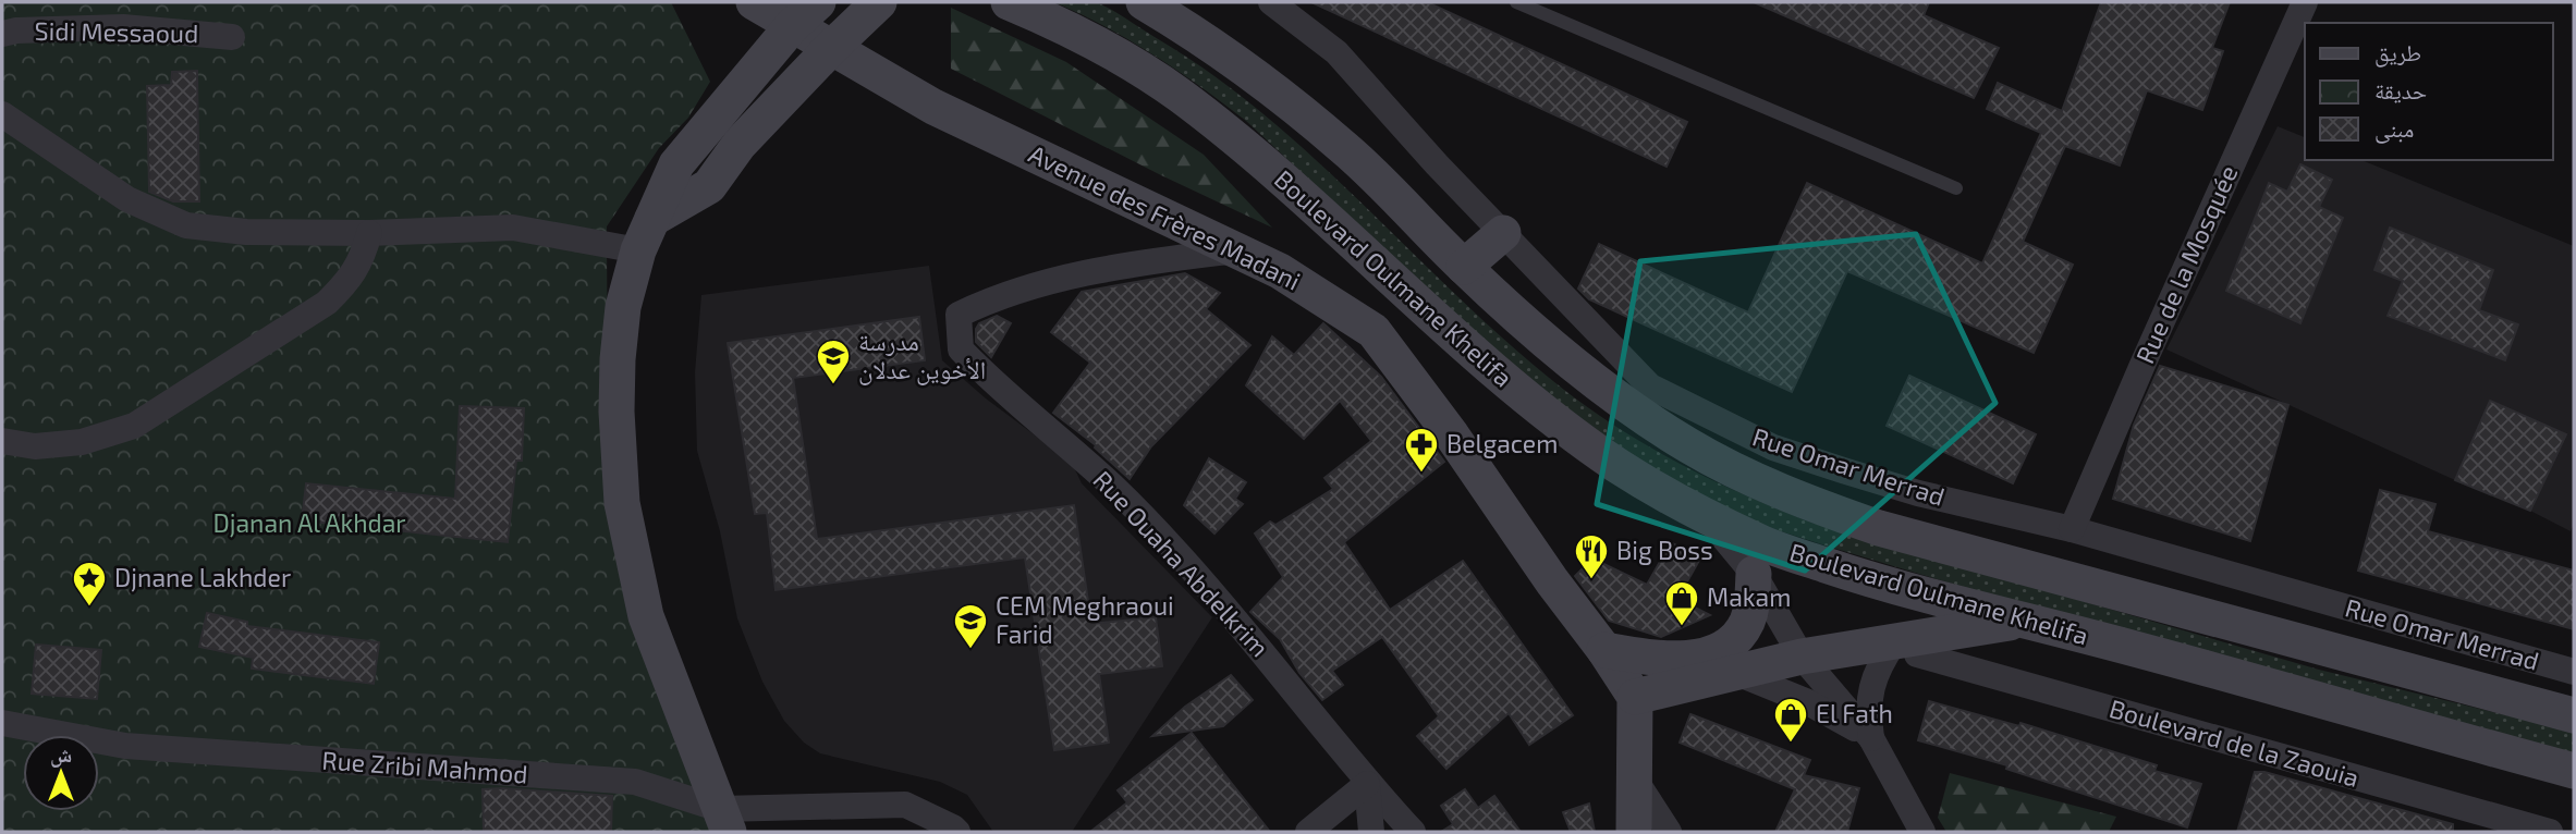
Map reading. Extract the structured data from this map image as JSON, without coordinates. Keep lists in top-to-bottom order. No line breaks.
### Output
{"streets":{"main road":["Avenue des Frères Madani","Boulevard Oulmane Khelifa"],"street":["Sidi Messaoud","Rue de la Mosquée","Rue Omar Merrad","Rue Ouaha Abdelkrim","Boulevard de la Zaouia","Rue Zribi Mahmod"]},"crossings":[["Avenue des Frères Madani","Rue Ouaha Abdelkrim"],["Rue de la Mosquée","Rue Omar Merrad"]],"parks":["Djanan Al Akhdar"],"places":{"school or university":["مدرسة الأخوين عدلان","CEM Meghraoui Farid"],"pharmacy":["Belgacem"],"restaurant":["Big Boss"],"place":["Djnane Lakhder"],"shop":["Makam","El Fath"]},"legend":["طريق","حديقة","مبنى"],"north":"top"}
